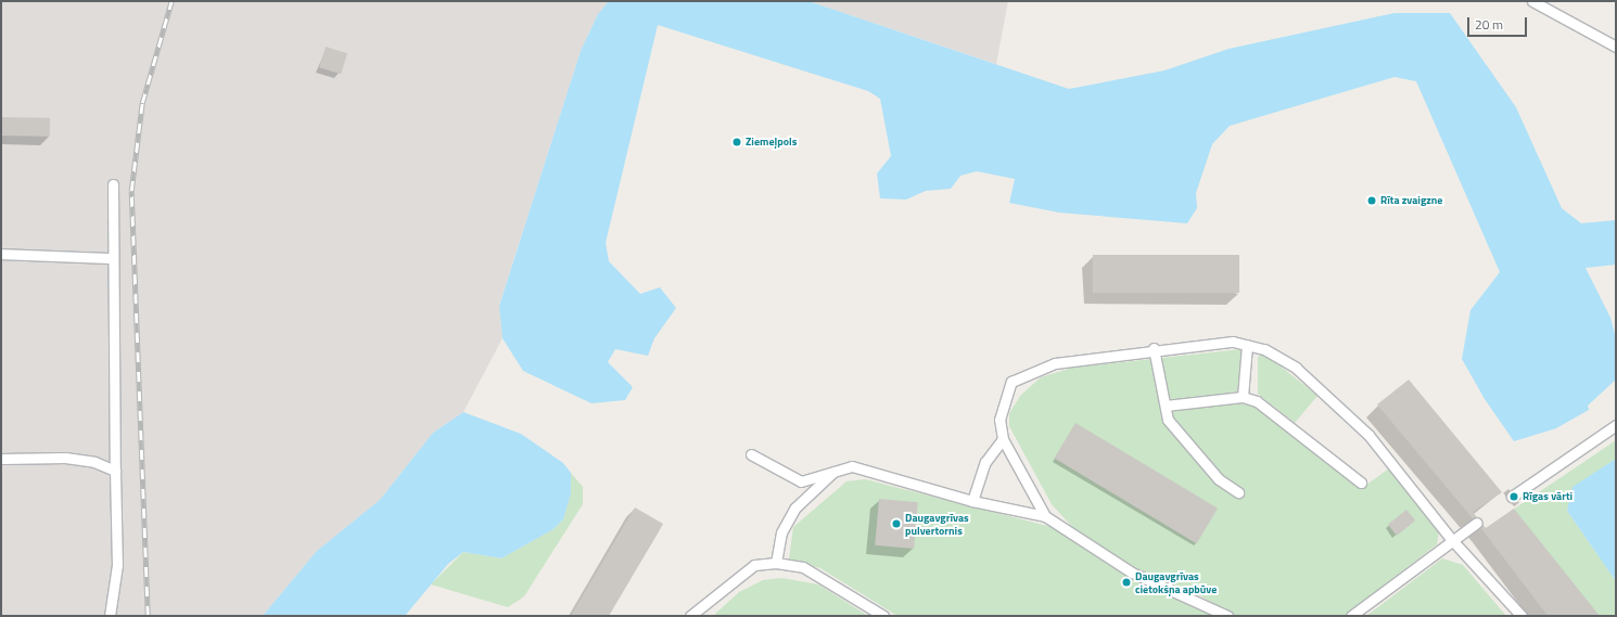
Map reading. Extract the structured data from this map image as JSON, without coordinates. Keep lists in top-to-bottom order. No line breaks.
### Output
{"places":["Ziemeļpols","Rīta zvaigzne","Rīgas vārti","Daugavgrīvas pulvertornis","Daugavgrīvas cietokšņa apbūve"],"scale_bar":"20 m"}
